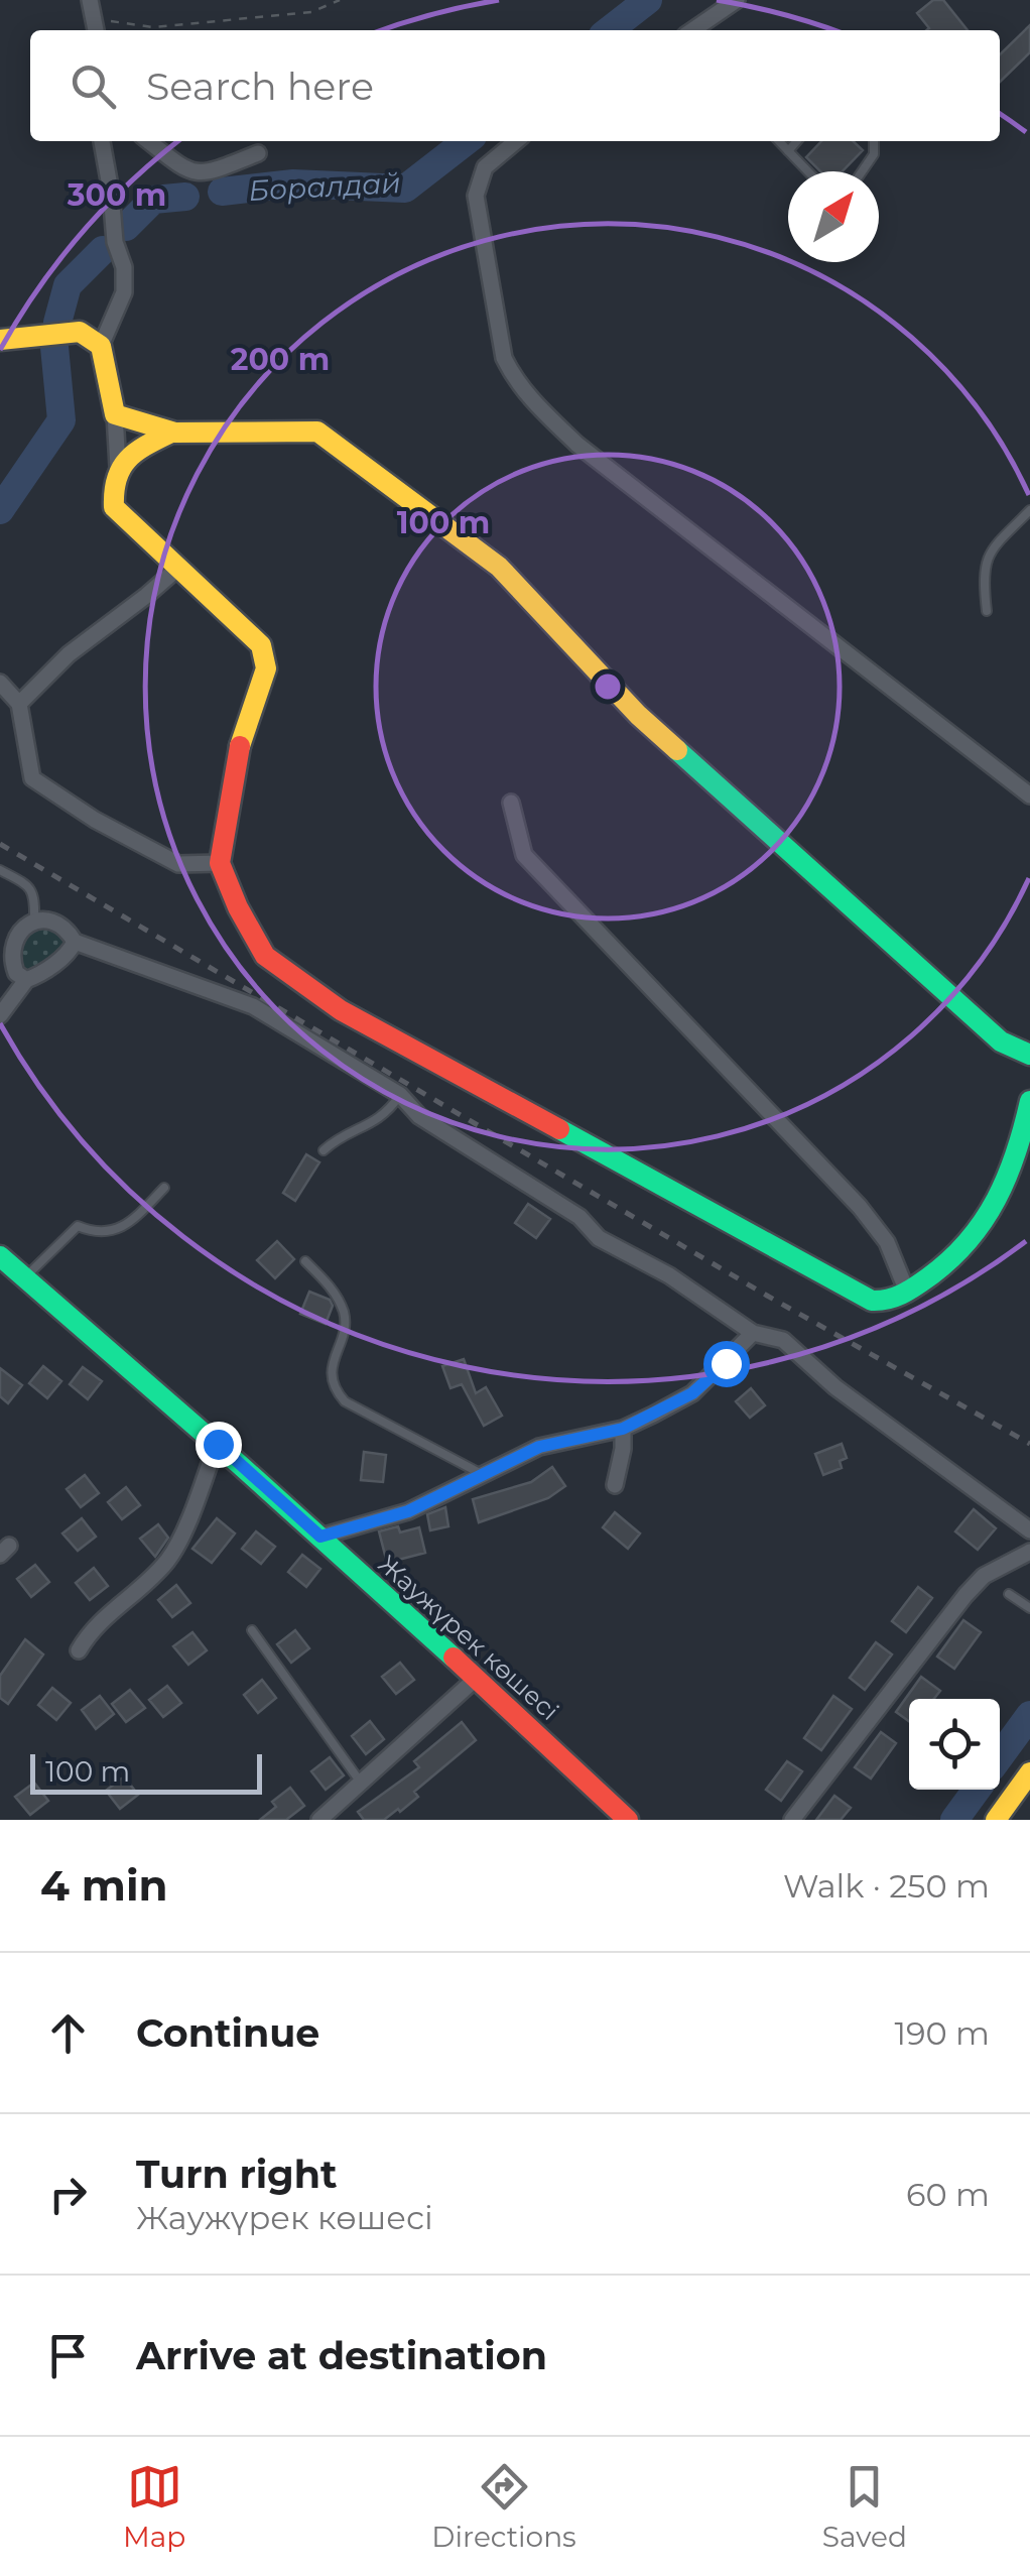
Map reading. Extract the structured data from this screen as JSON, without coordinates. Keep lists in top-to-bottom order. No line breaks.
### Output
{"streets":{"street":["Жаужүрек көшесі"]},"water":["Боралдай"],"scale_bar":"100 m","north":"top right","page":{"search":"Search here","scale":"100 m","heading":["4 min","Walk · 250 m"],"list":[["Continue","190 m"],["Turn right","Жаужүрек көшесі","60 m"],"Arrive at destination"],"nav":["Map","Directions","Saved"]},"rings":["300 m","200 m","100 m"]}
